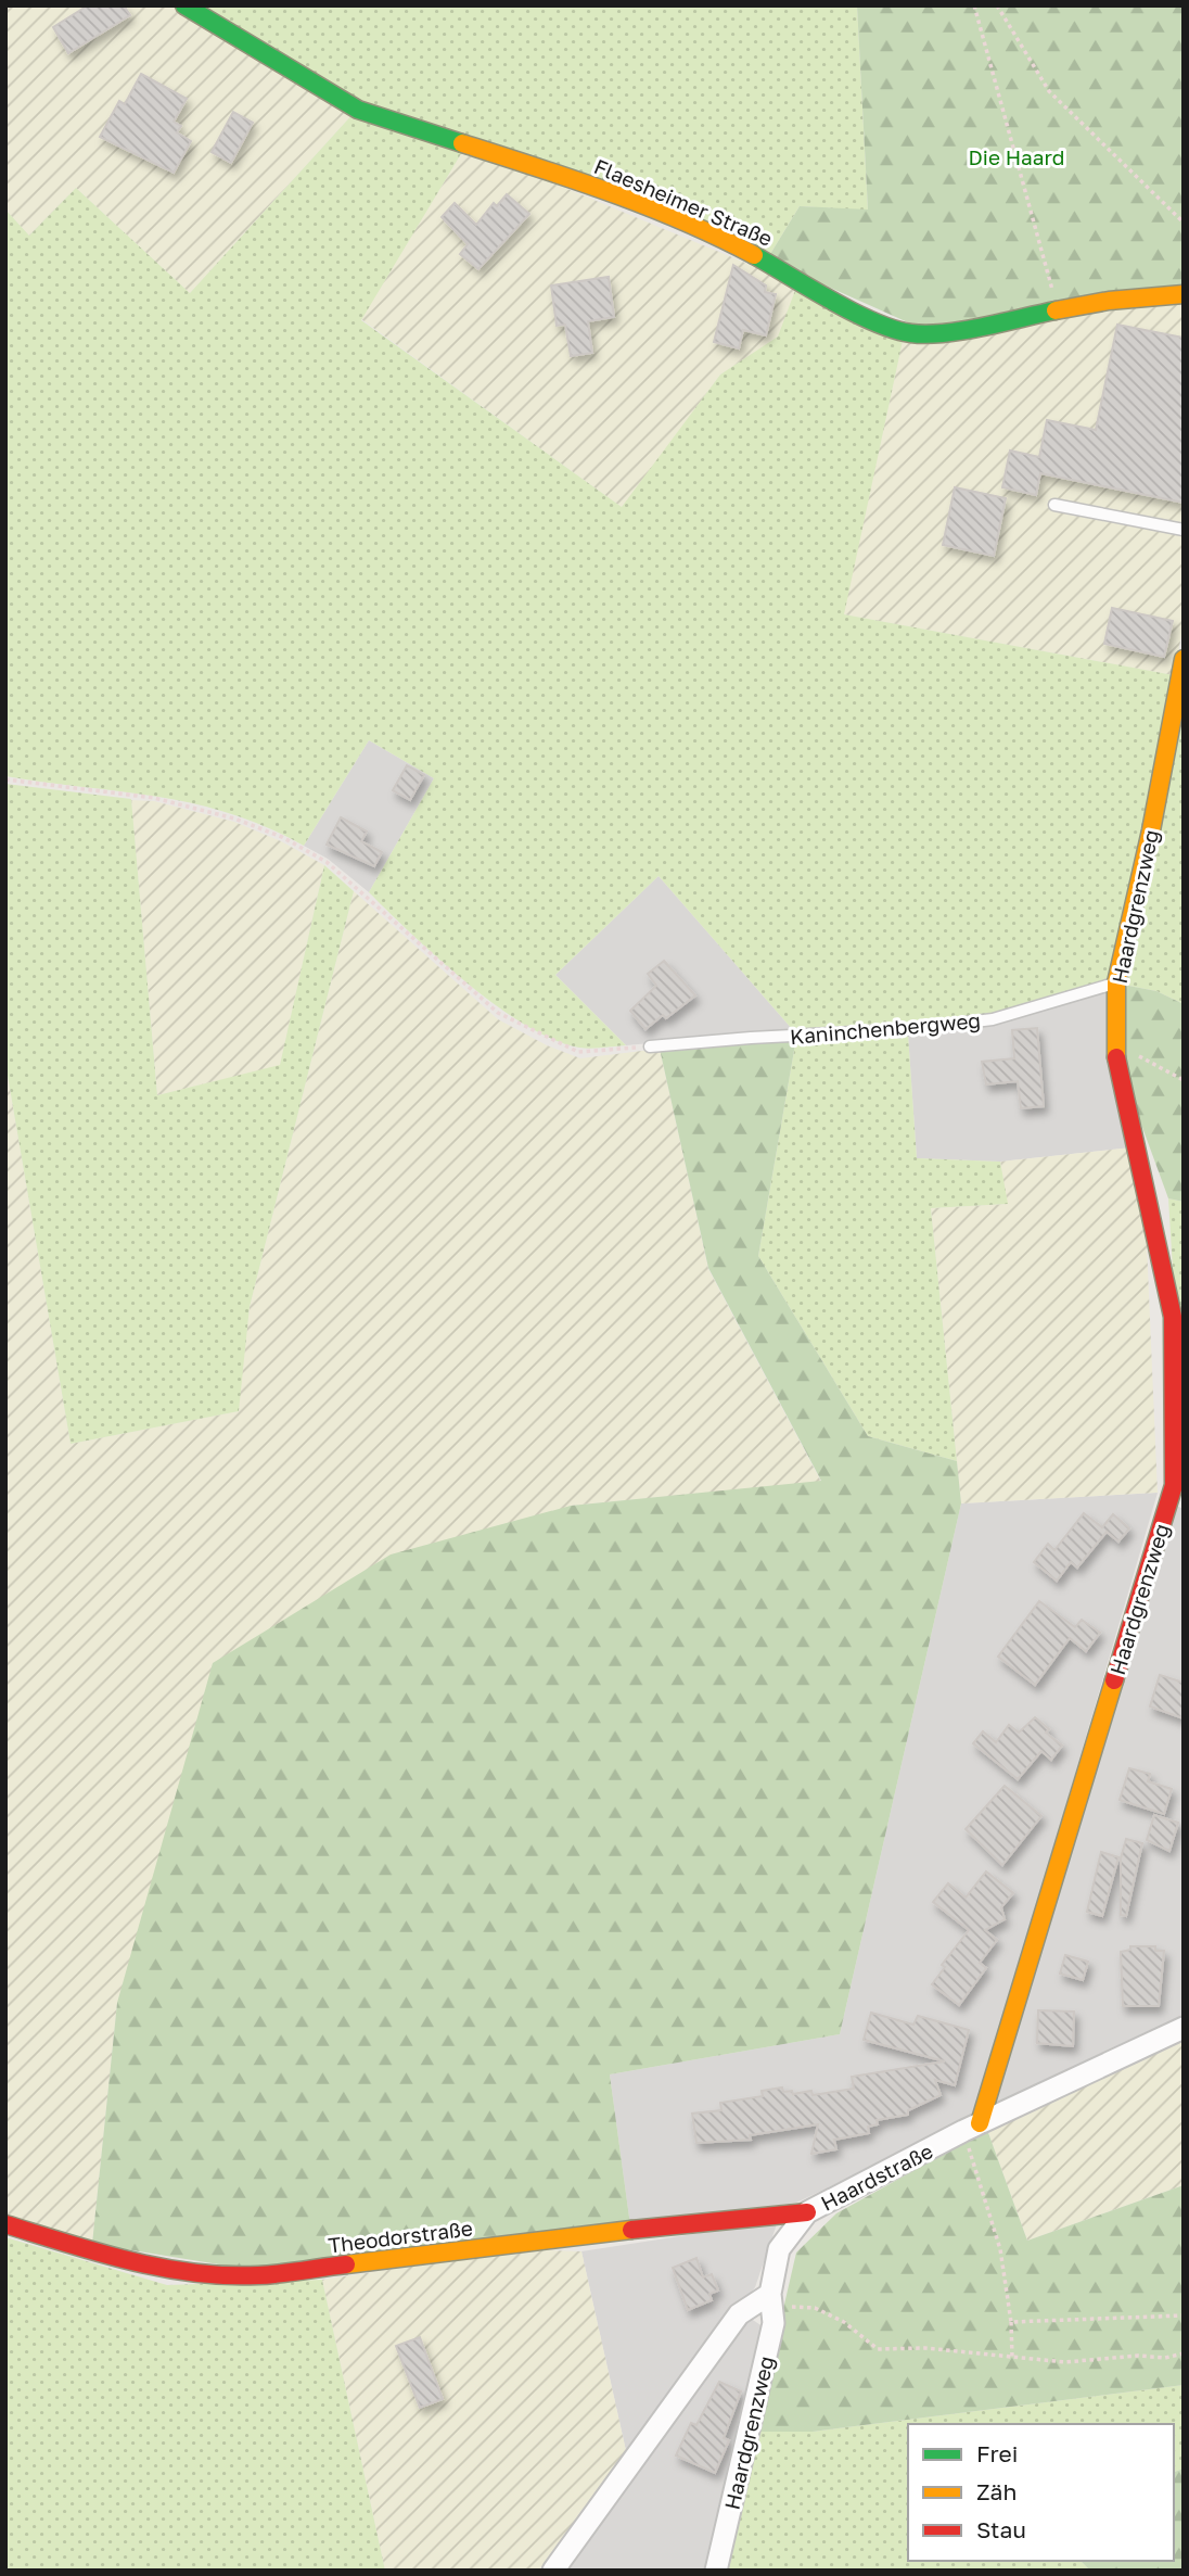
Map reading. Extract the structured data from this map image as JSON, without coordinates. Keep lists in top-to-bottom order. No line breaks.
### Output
{"streets":{"street":["Flaesheimer Straße","Haardgrenzweg","Haardstraße","Theodorstraße"],"lane":["Kaninchenbergweg"]},"crossings":[["Haardgrenzweg","Kaninchenbergweg"],["Haardgrenzweg","Haardstraße"],["Haardstraße","Theodorstraße"]],"parks":["Die Haard"],"legend":["Frei","Zäh","Stau"]}
